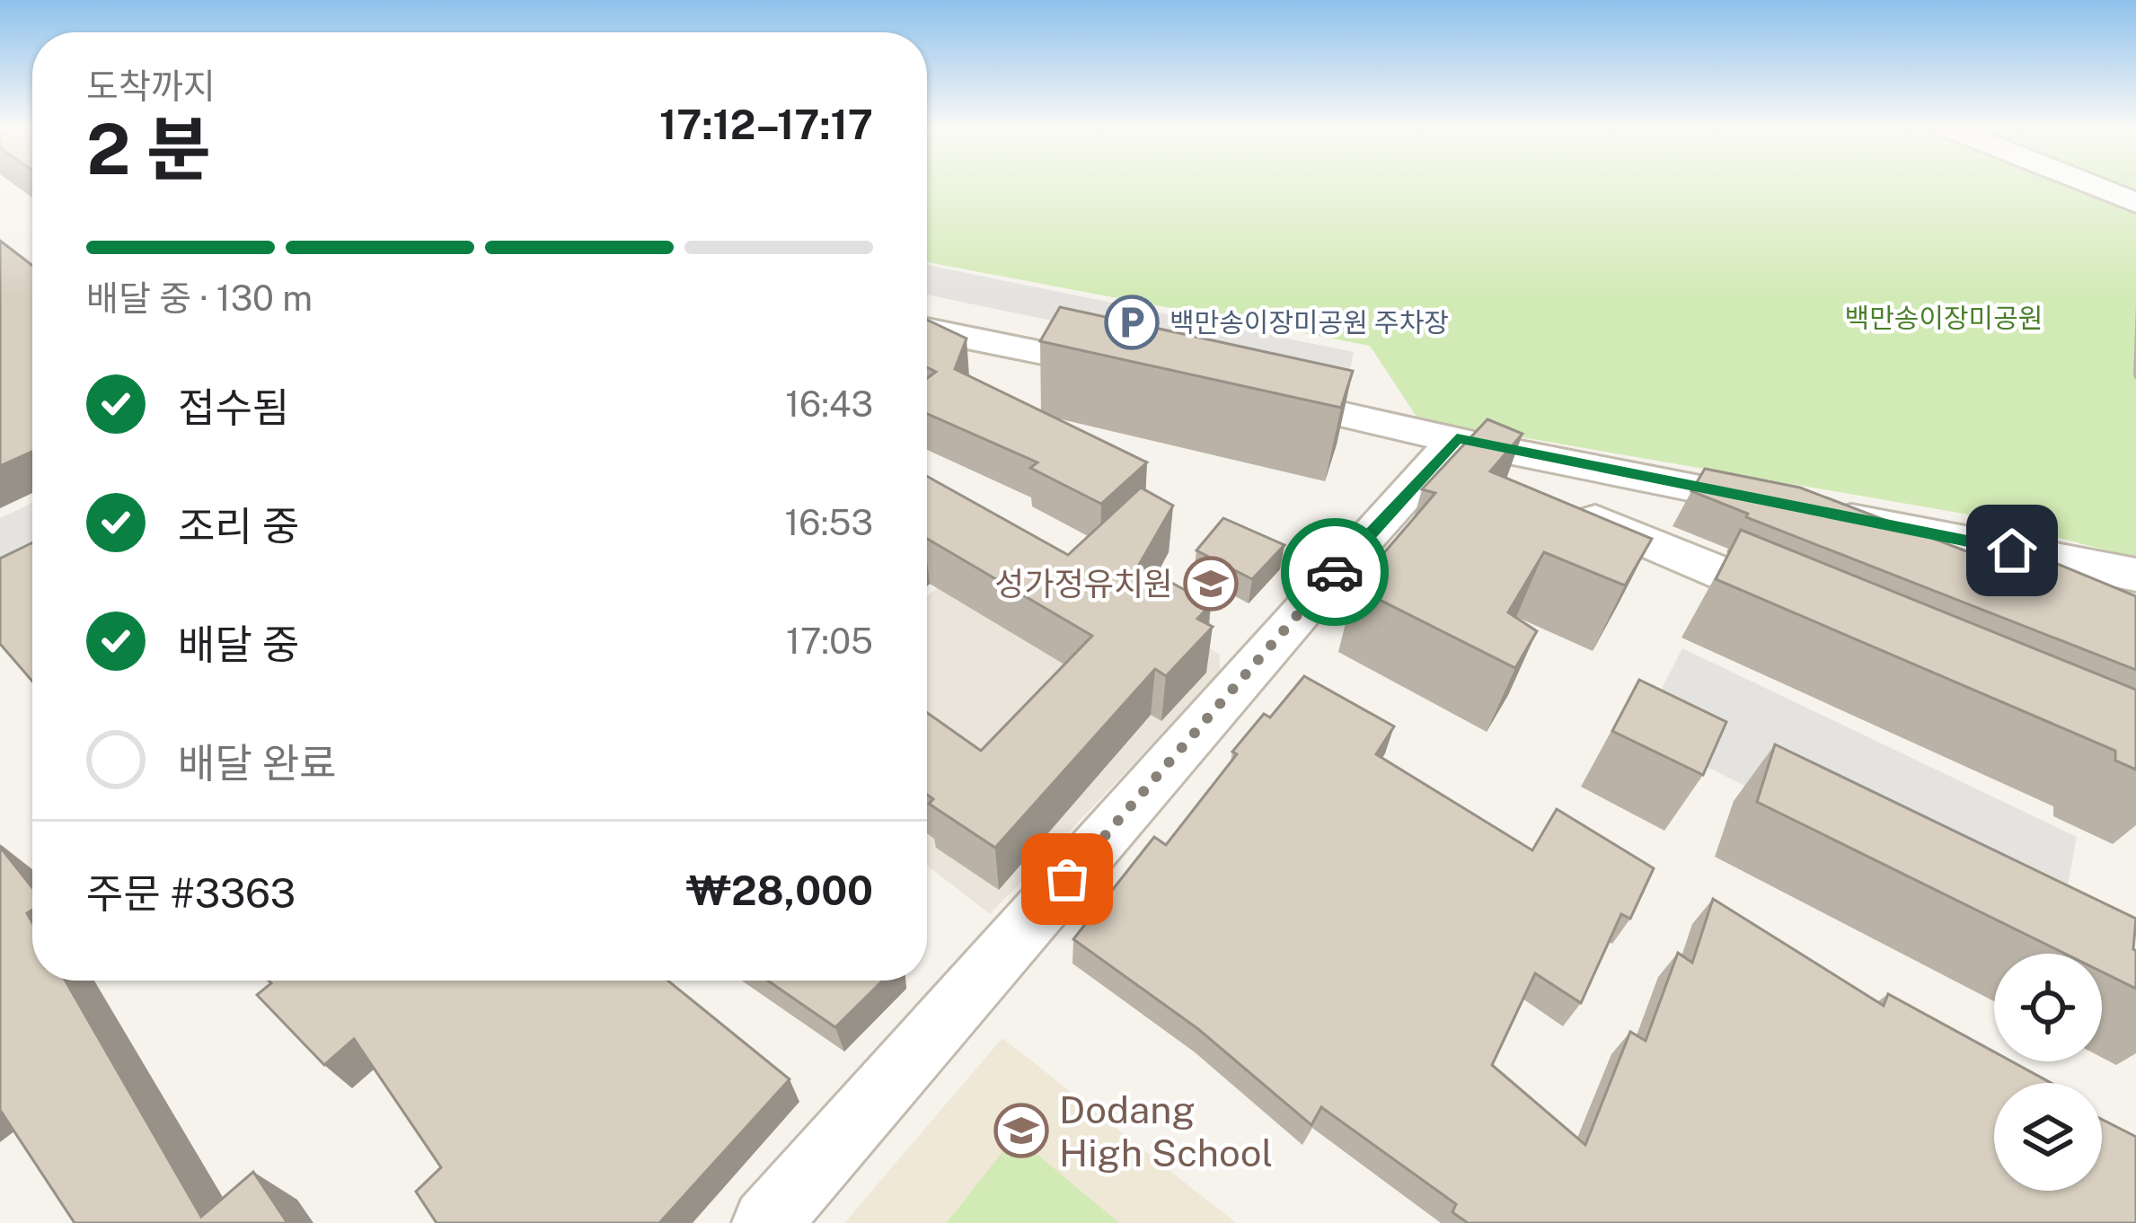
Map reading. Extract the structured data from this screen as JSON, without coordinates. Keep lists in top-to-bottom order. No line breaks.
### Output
{"parks":["백만송이장미공원"],"places":{"parking":["백만송이장미공원 주차장"],"school or university":["성가정유치원","Dodang High School"]},"page":{"heading":["2 분","도착까지","17:12–17:17"],"panel":["주문 #3363","₩28,000"],"bar":"배달 중 · 130 m","list":[["접수됨","16:43"],["조리 중","16:53"],["배달 중","17:05"],"배달 완료"]}}
